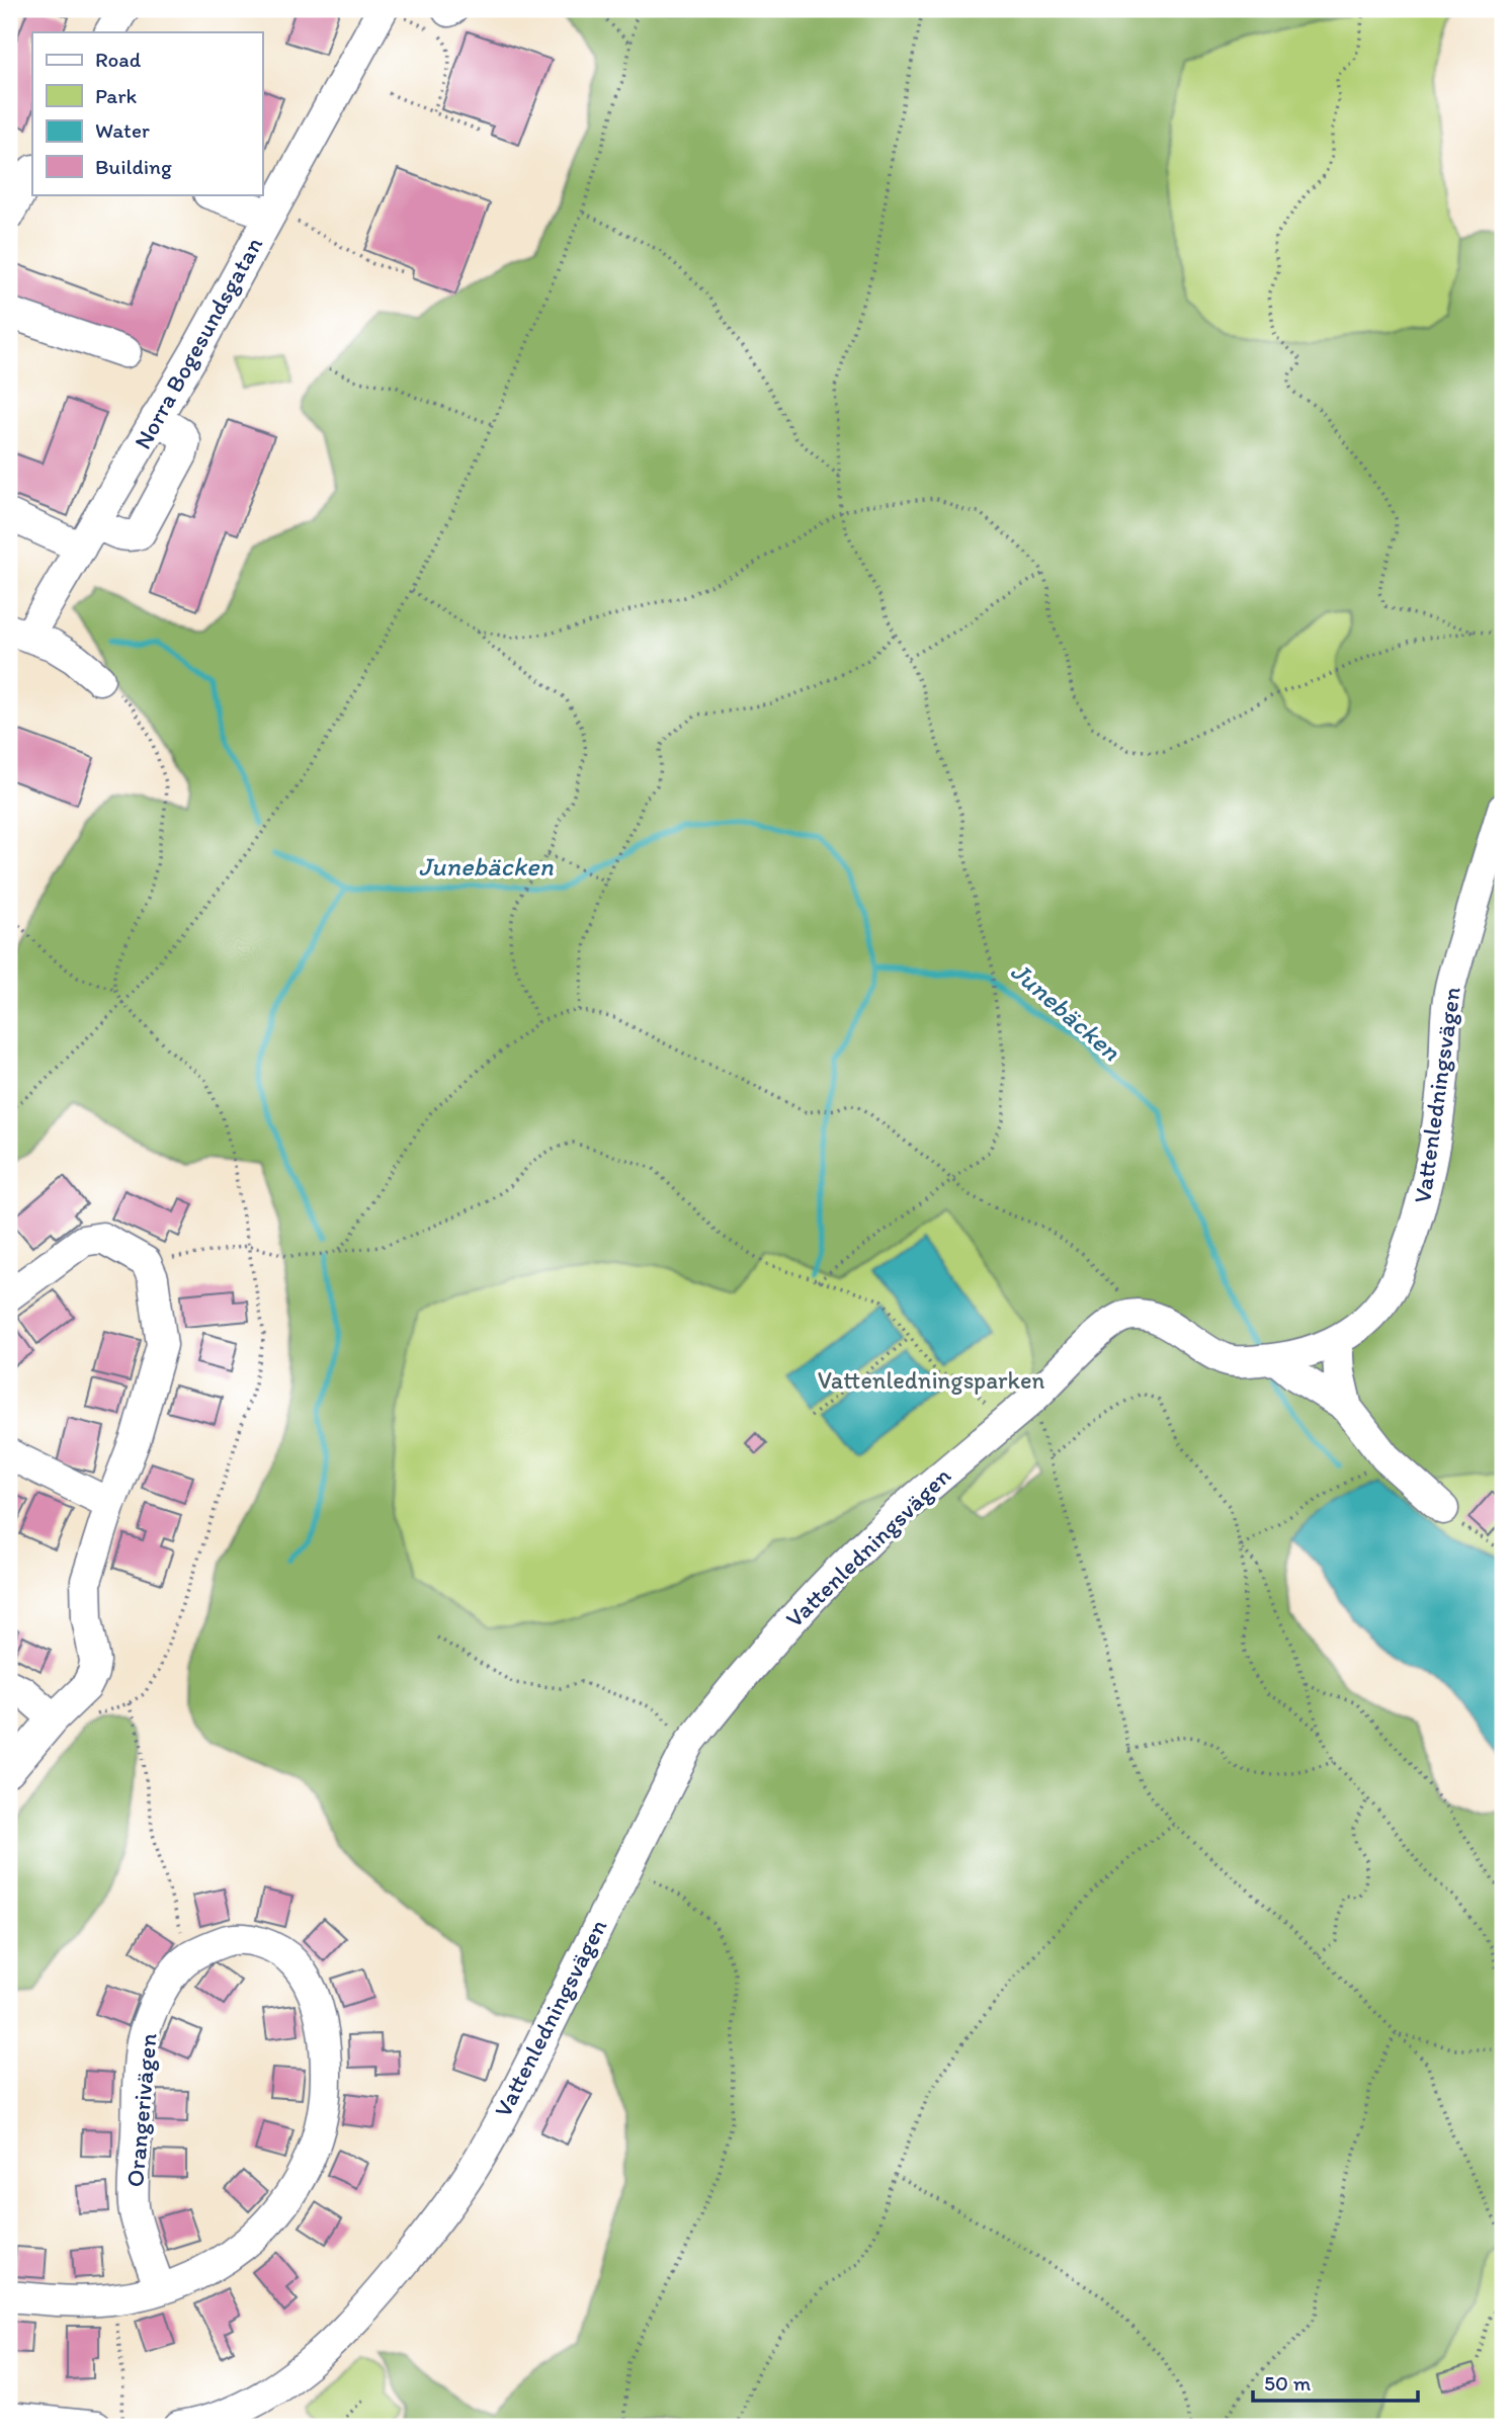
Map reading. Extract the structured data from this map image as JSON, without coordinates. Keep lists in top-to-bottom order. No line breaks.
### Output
{"streets":{"street":["Norra Bogesundsgatan","Vattenledningsvägen","Orangerivägen"]},"water":["Junebäcken"],"parks":["Vattenledningsparken"],"legend":["Road","Park","Water","Building"],"scale_bar":"50 m"}
